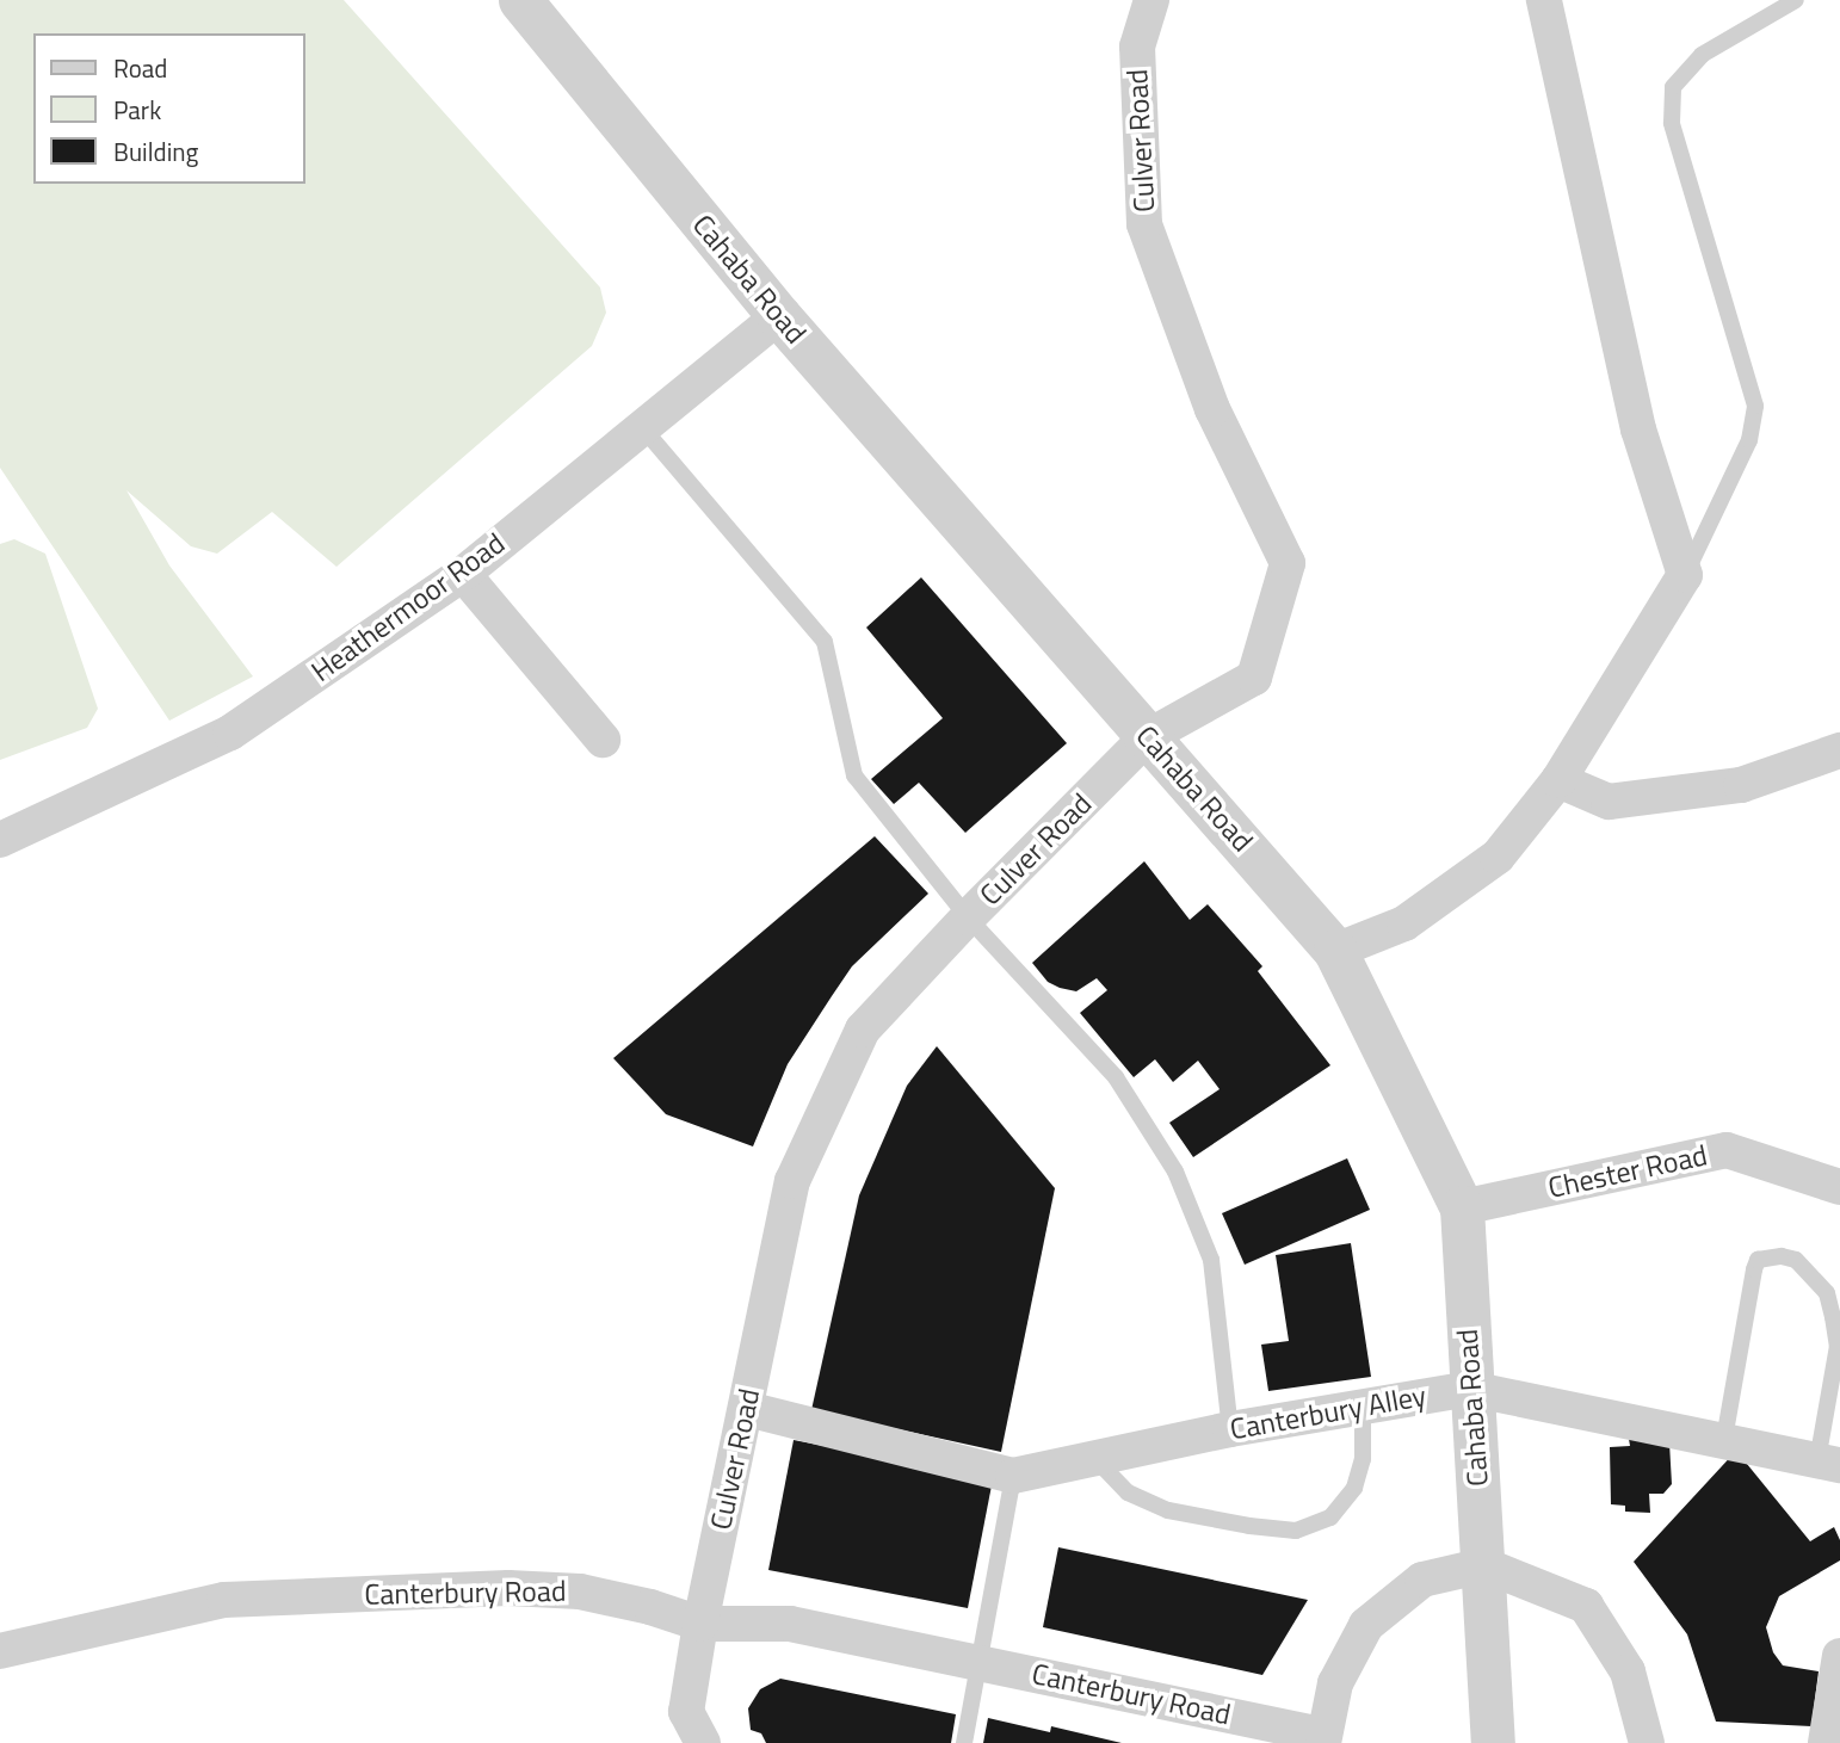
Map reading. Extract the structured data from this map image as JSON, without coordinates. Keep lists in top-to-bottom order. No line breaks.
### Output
{"streets":{"street":["Culver Road","Cahaba Road","Heathermoor Road","Chester Road","Canterbury Alley","Canterbury Road"]},"crossings":[["Culver Road","Cahaba Road"],["Culver Road","Canterbury Road"],["Cahaba Road","Heathermoor Road"],["Cahaba Road","Chester Road"],["Cahaba Road","Canterbury Alley"]],"legend":["Road","Park","Building"]}
